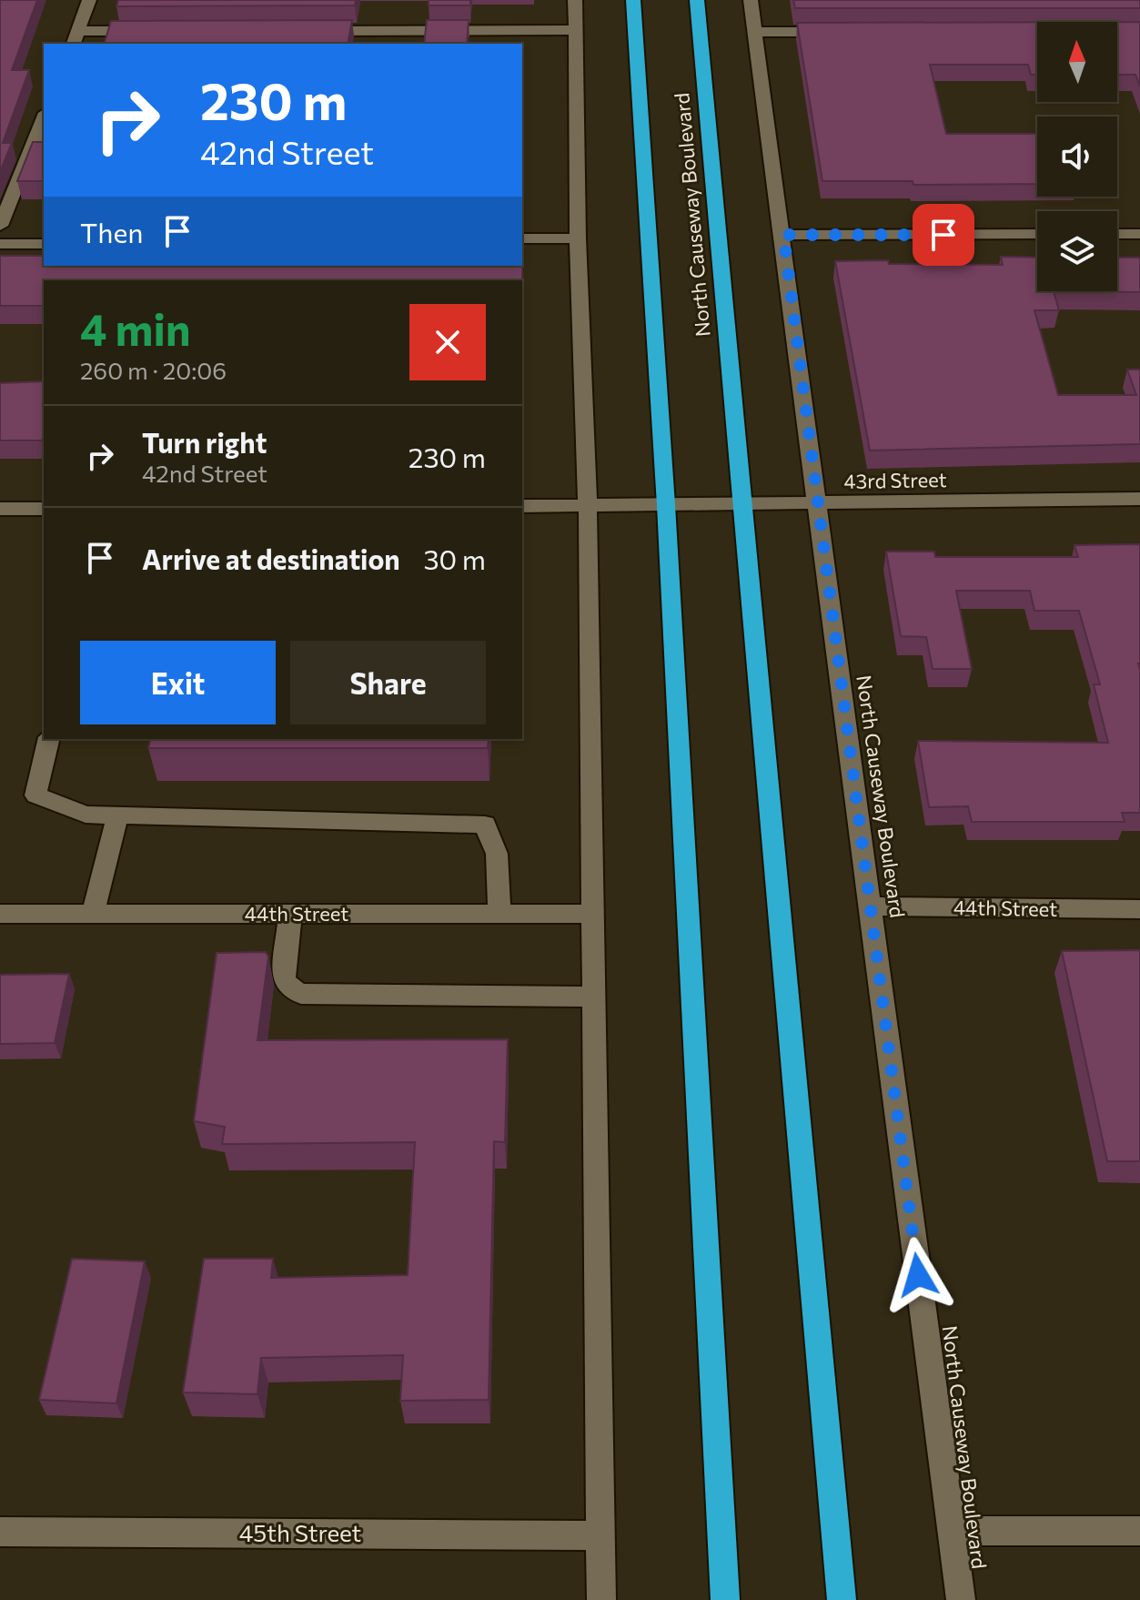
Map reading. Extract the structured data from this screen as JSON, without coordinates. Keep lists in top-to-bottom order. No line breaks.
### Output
{"streets":{"highway":["North Causeway Boulevard"],"street":["43rd Street","44th Street","45th Street"]},"crossings":[["North Causeway Boulevard","43rd Street"],["North Causeway Boulevard","44th Street"]],"north":"top","page":{"turn":["230 m","42nd Street"],"then":"Then","heading":["4 min","260 m · 20:06"],"list":[{"name":"Turn right","note":"42nd Street","value":"230 m"},{"name":"Arrive at destination","value":"30 m"}],"buttons":["Exit","Share"]}}
